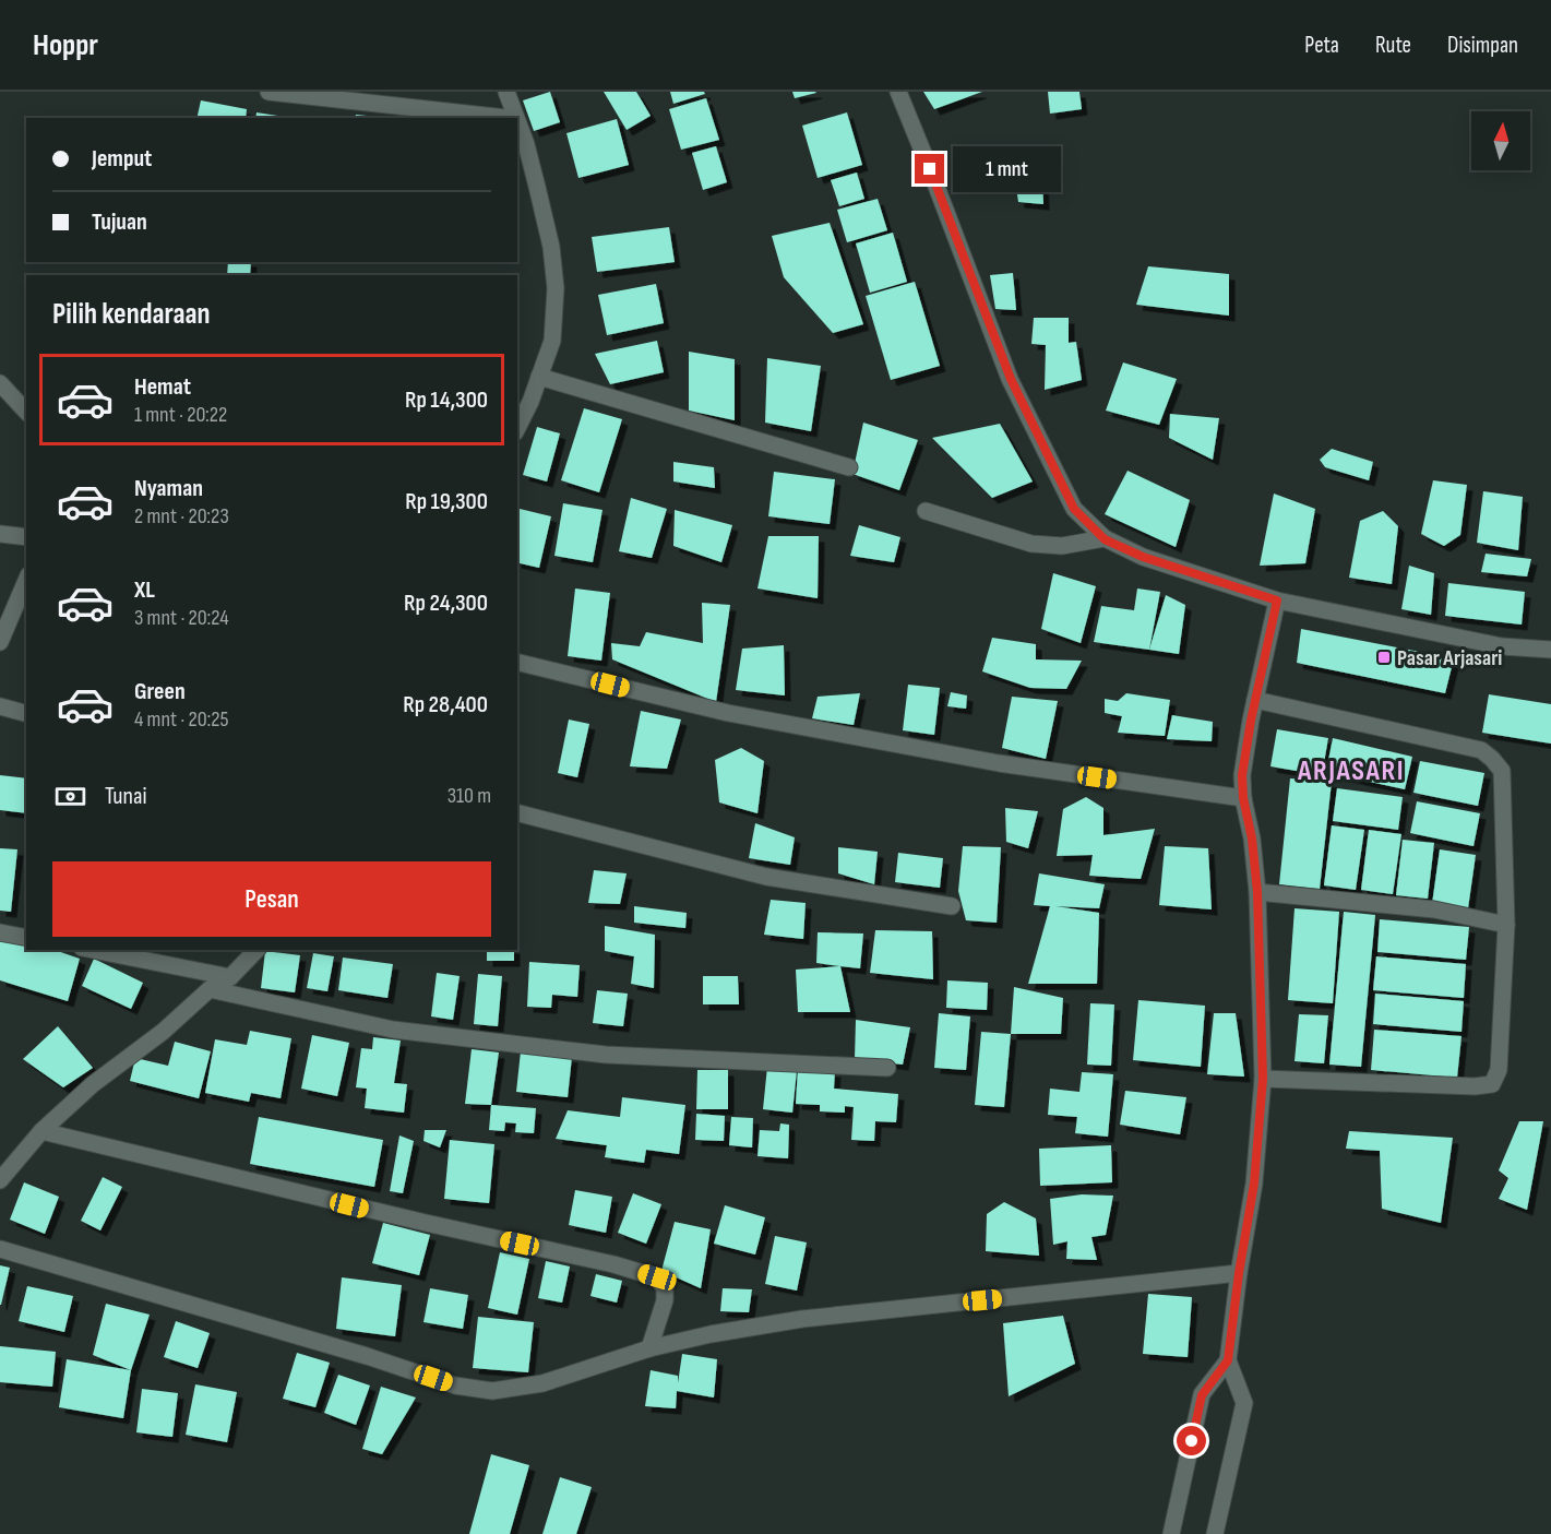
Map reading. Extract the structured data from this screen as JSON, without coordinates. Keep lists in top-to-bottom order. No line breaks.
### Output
{"districts":["ARJASARI"],"places":{"transit":["Pasar Arjasari"]},"north":"top","page":{"header":"Hoppr","nav":["Peta","Rute","Disimpan"],"banner":["Jemput","Tujuan"],"bubble":"1 mnt","heading":"Pilih kendaraan","list":[{"name":"Hemat","note":"1 mnt · 20:22","value":"Rp 14,300"},{"name":"Nyaman","note":"2 mnt · 20:23","value":"Rp 19,300"},{"name":"XL","note":"3 mnt · 20:24","value":"Rp 24,300"},{"name":"Green","note":"4 mnt · 20:25","value":"Rp 28,400"}],"pay":["Tunai","310 m"],"buttons":"Pesan"}}
